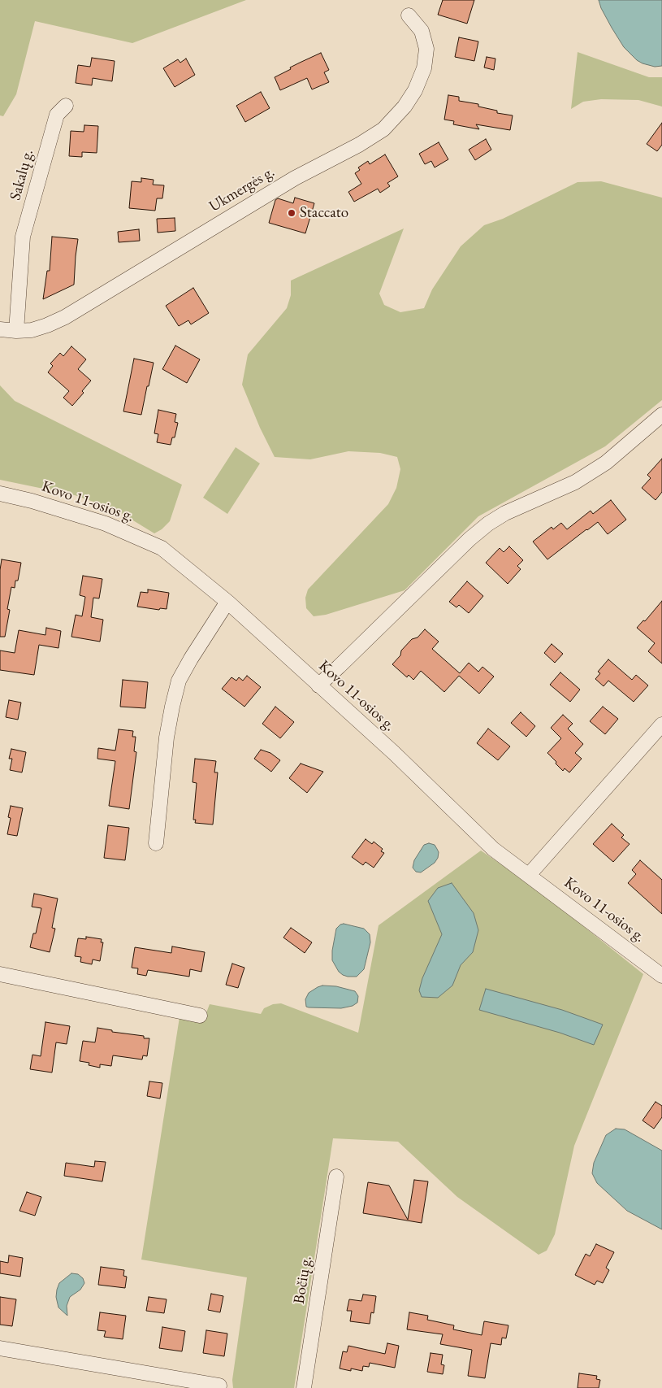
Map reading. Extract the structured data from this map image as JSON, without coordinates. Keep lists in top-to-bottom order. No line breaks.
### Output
{"streets":{"street":["Sakalų g.","Ukmergės g.","Kovo 11-osios g.","Bočių g."]},"crossings":[["Sakalų g.","Ukmergės g."]],"places":["Staccato"]}
